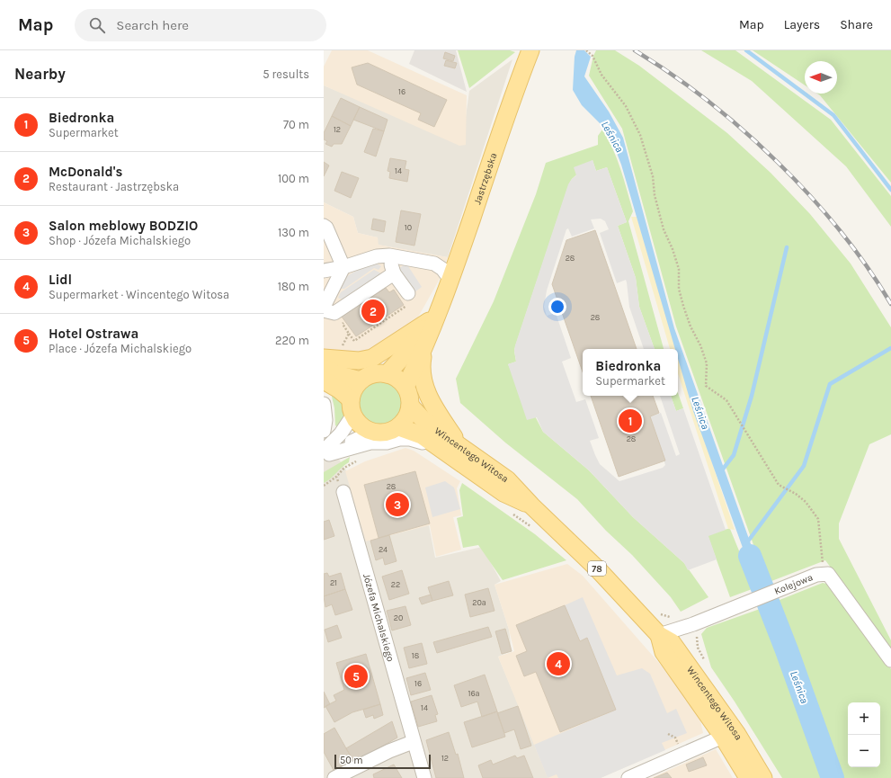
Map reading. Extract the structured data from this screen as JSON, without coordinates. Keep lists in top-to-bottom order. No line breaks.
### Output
{"streets":{"main road":["Jastrzębska","Wincentego Witosa","78"],"street":["Kolejowa","Józefa Michalskiego"]},"crossings":[["Jastrzębska","Wincentego Witosa"],["Wincentego Witosa","Kolejowa"]],"water":["Leśnica"],"house_numbers":["16","12","14","10","28","28","28","28","24","21","22","20a","20","18","16","16a","14","12"],"scale_bar":"50 m","north":"left","page":{"header":"Map","search":"Search here","nav":["Map","Layers","Share"],"heading":["Nearby","5 results"],"list":[{"mark":"1","name":"Biedronka","note":"Supermarket","value":"70 m"},{"mark":"2","name":"McDonald's","note":"Restaurant · Jastrzębska","value":"100 m"},{"mark":"3","name":"Salon meblowy BODZIO","note":"Shop · Józefa Michalskiego","value":"130 m"},{"mark":"4","name":"Lidl","note":"Supermarket · Wincentego Witosa","value":"180 m"},{"mark":"5","name":"Hotel Ostrawa","note":"Place · Józefa Michalskiego","value":"220 m"}],"pins":["2","1","3","4","5"],"popup":["Biedronka","Supermarket"],"map_buttons":["+","−"],"scale":"50 m"}}
